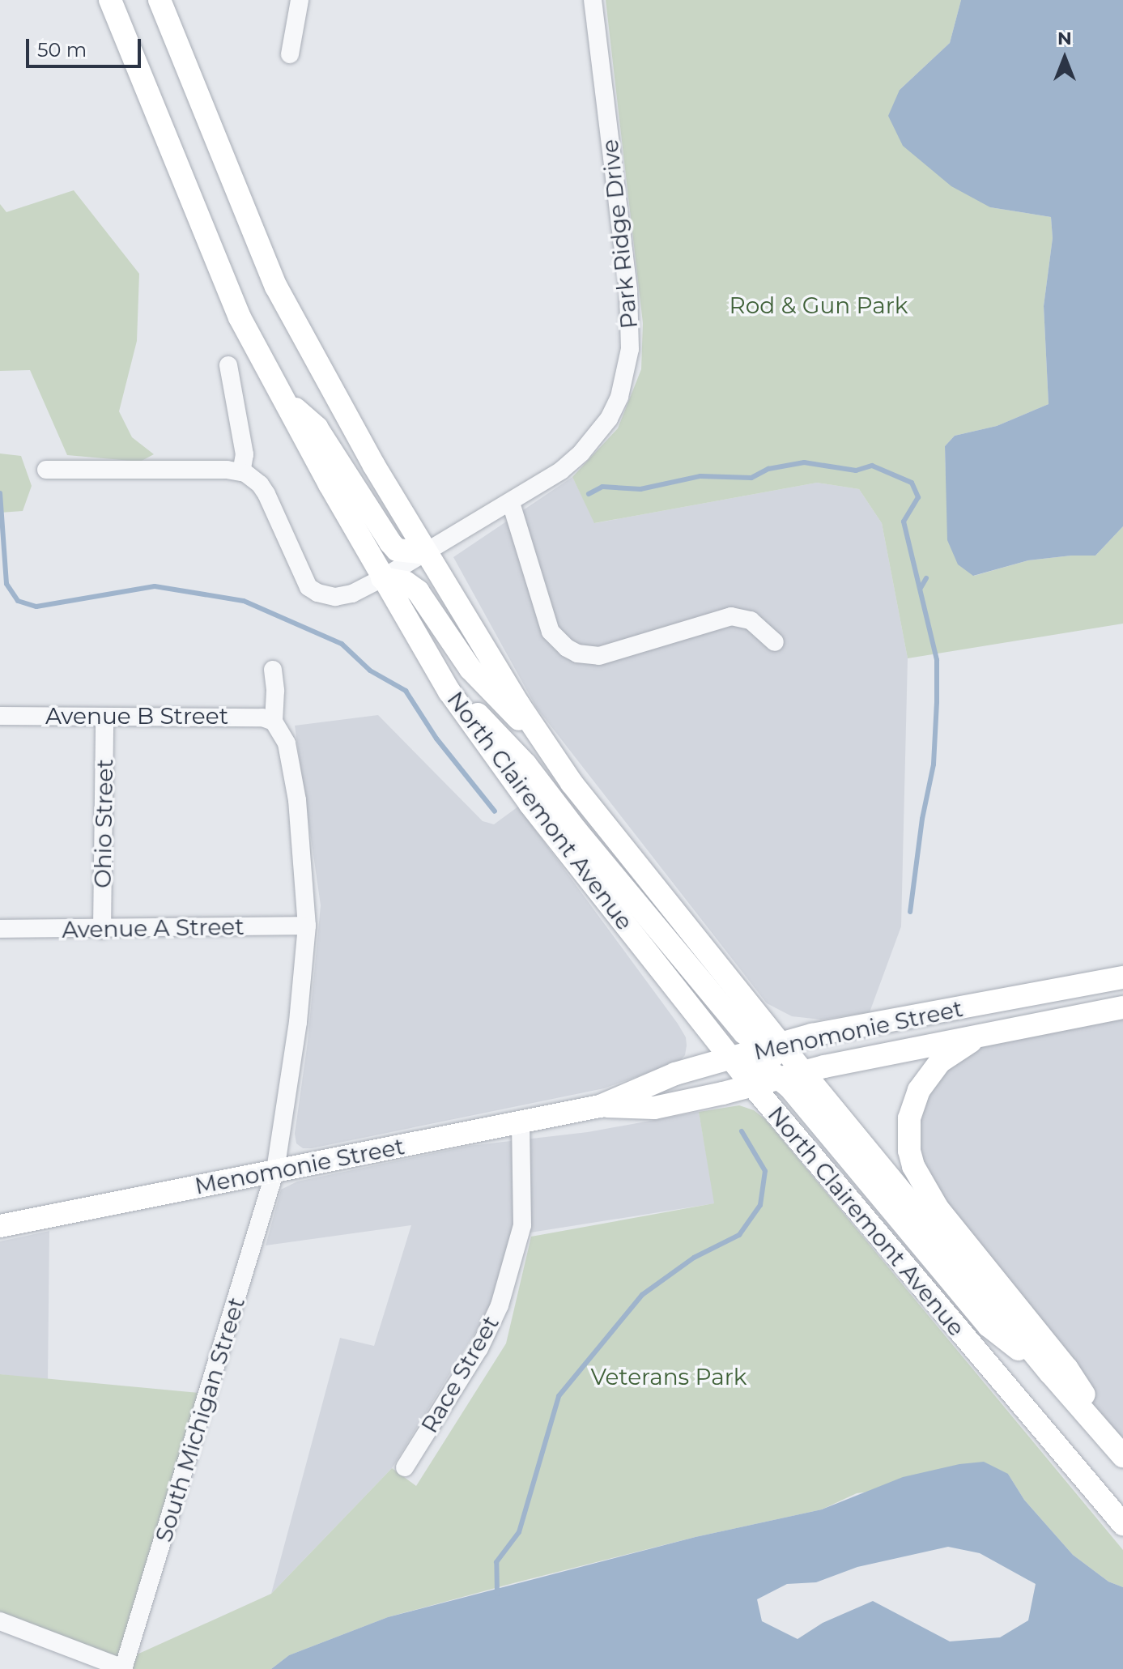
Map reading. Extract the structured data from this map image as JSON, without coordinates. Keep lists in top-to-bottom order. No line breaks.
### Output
{"streets":{"main road":["North Clairemont Avenue","Menomonie Street"],"street":["Park Ridge Drive","Avenue B Street","Ohio Street","Avenue A Street","Race Street","South Michigan Street"]},"crossings":[["Park Ridge Drive","North Clairemont Avenue"],["Avenue B Street","Ohio Street"],["Avenue B Street","South Michigan Street"],["North Clairemont Avenue","Menomonie Street"],["Ohio Street","Avenue A Street"],["Avenue A Street","South Michigan Street"],["Menomonie Street","Race Street"],["Menomonie Street","South Michigan Street"]],"parks":["Rod & Gun Park","Veterans Park"],"scale_bar":"50 m","north":"top"}
